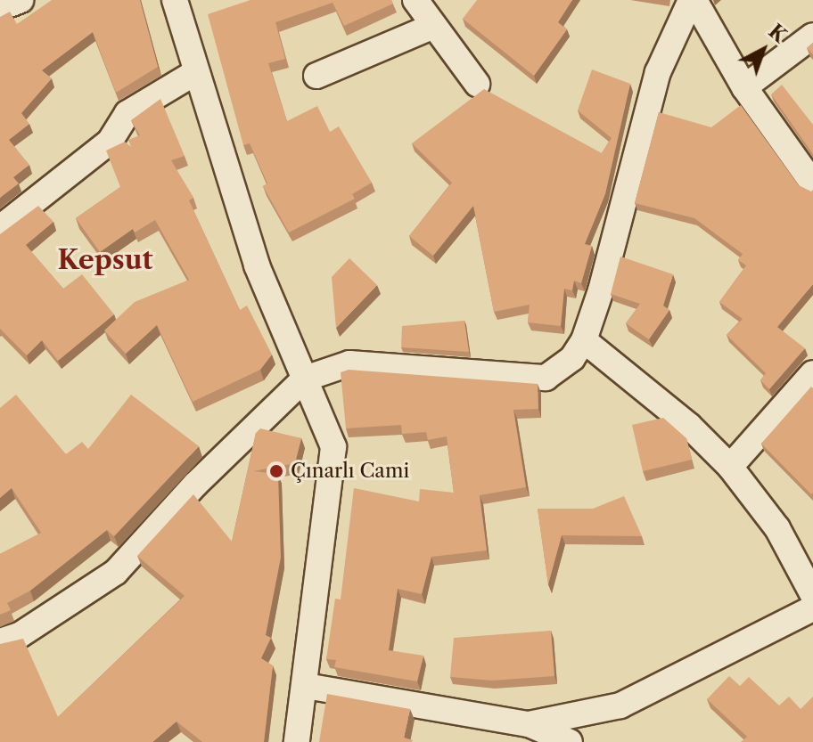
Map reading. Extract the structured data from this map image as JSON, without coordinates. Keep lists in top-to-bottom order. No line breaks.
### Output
{"districts":["Kepsut"],"places":["Çınarlı Cami"],"north":"top right"}
